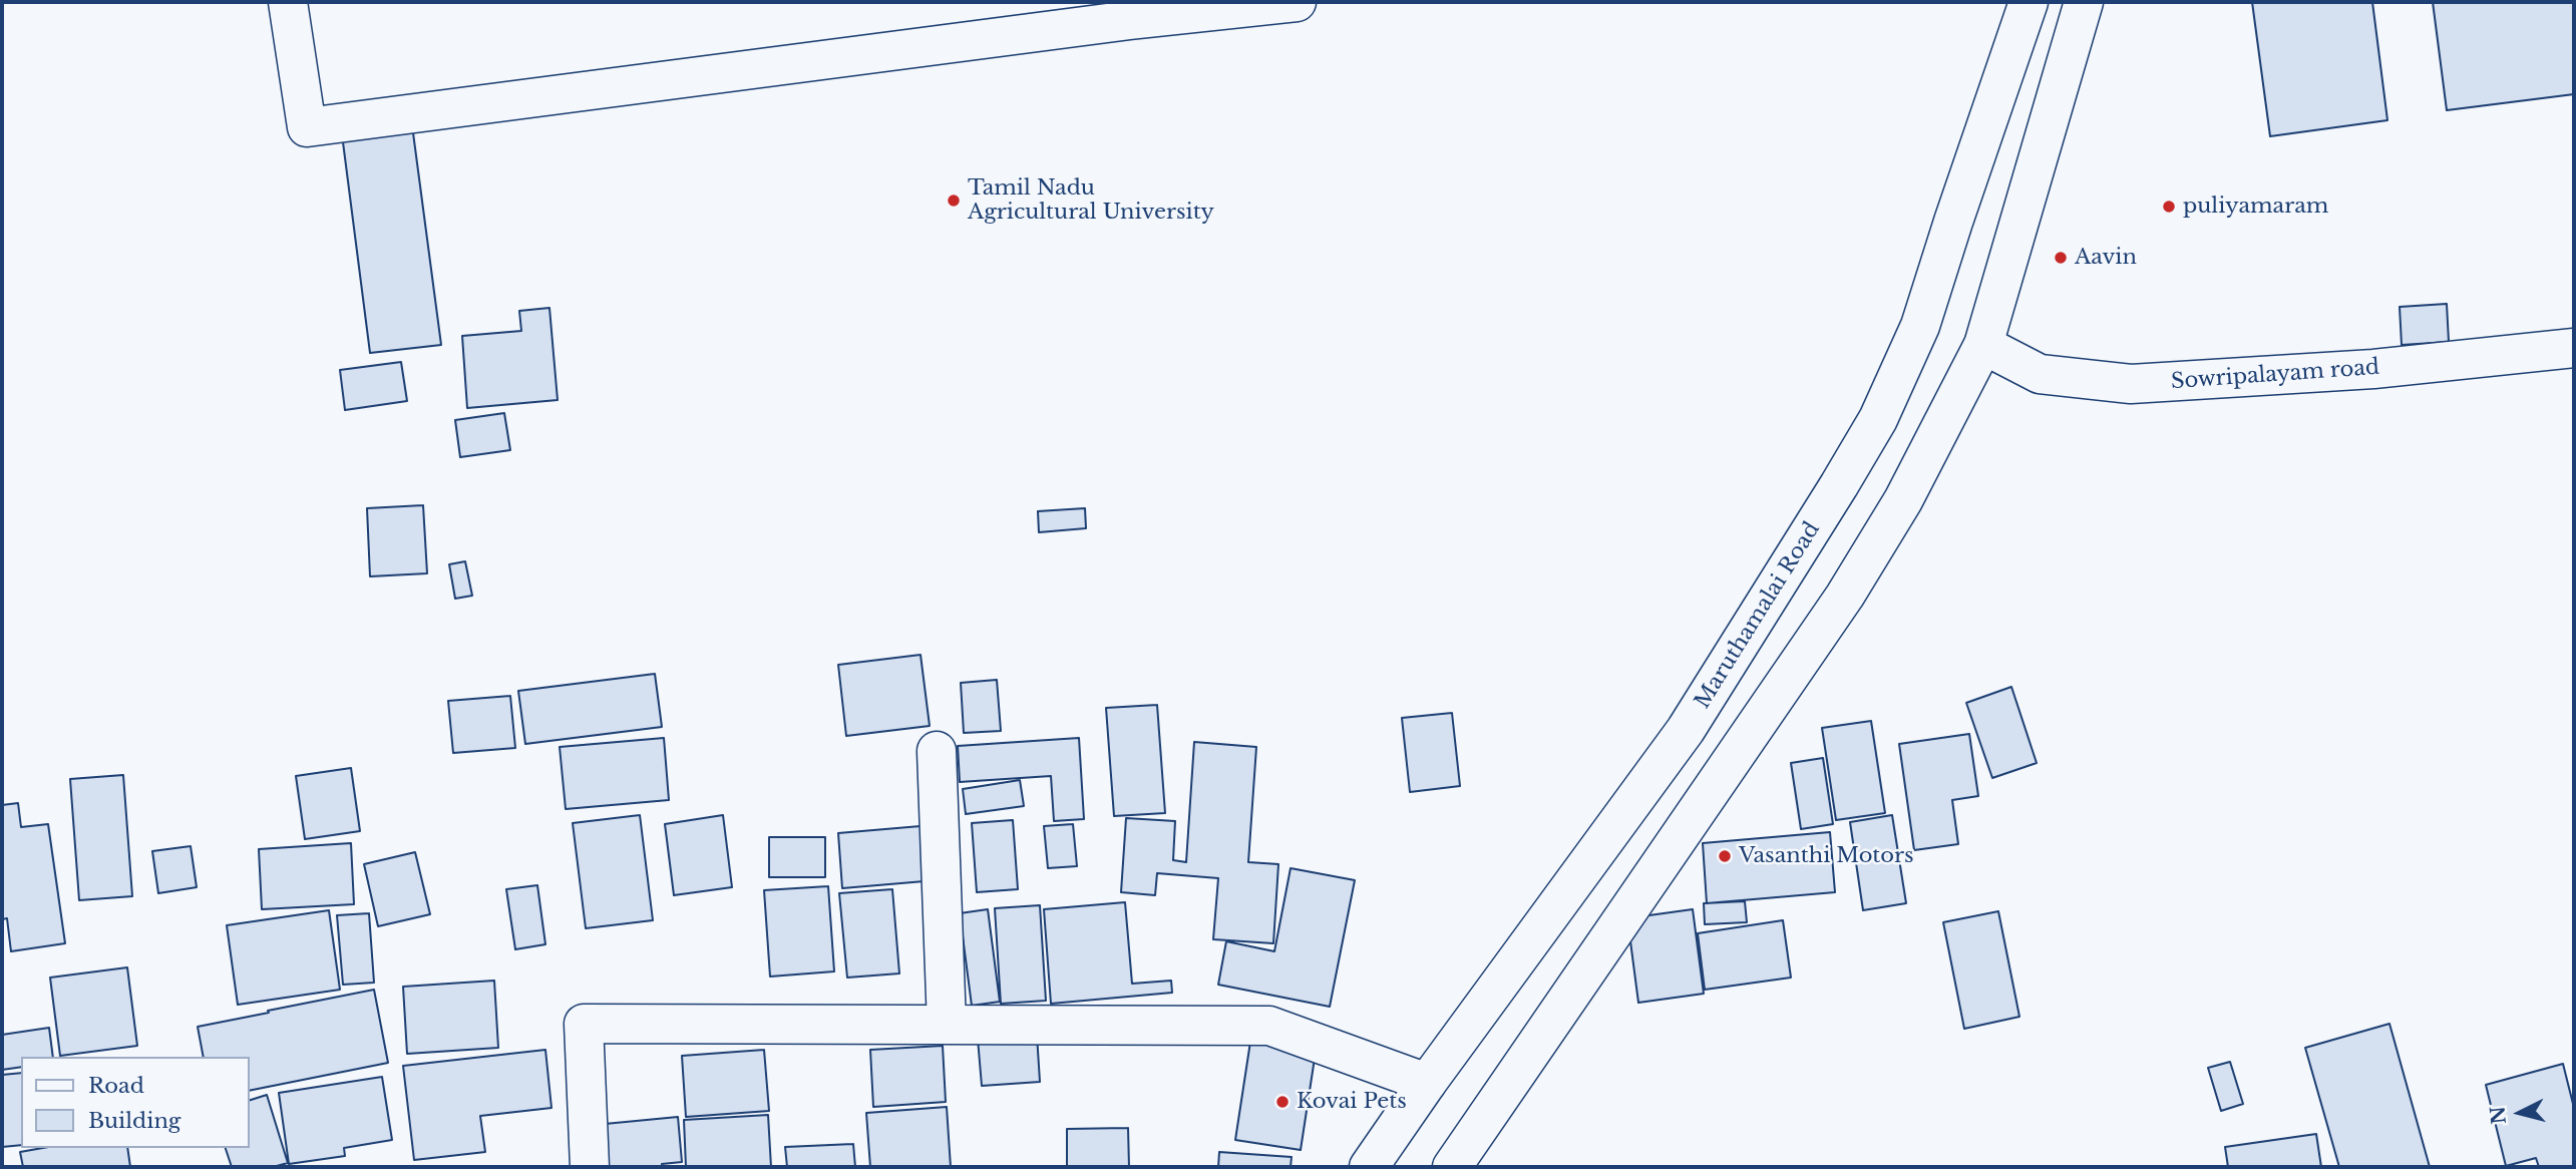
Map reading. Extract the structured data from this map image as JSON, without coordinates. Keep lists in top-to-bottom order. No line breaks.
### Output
{"streets":{"street":["Sowripalayam road","Maruthamalai Road"]},"places":["Tamil Nadu Agricultural University","puliyamaram","Aavin","Vasanthi Motors","Kovai Pets"],"legend":["Road","Building"],"north":"left"}
